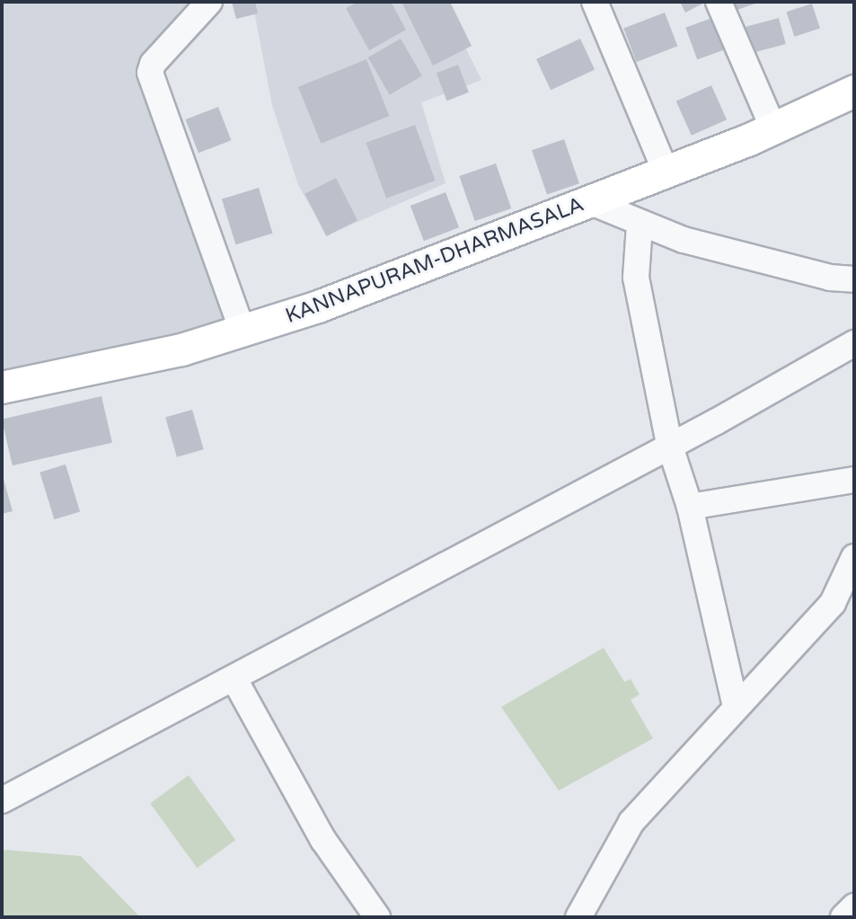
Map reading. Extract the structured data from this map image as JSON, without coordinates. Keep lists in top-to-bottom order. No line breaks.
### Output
{"streets":{"main road":["KANNAPURAM-DHARMASALA"]}}
